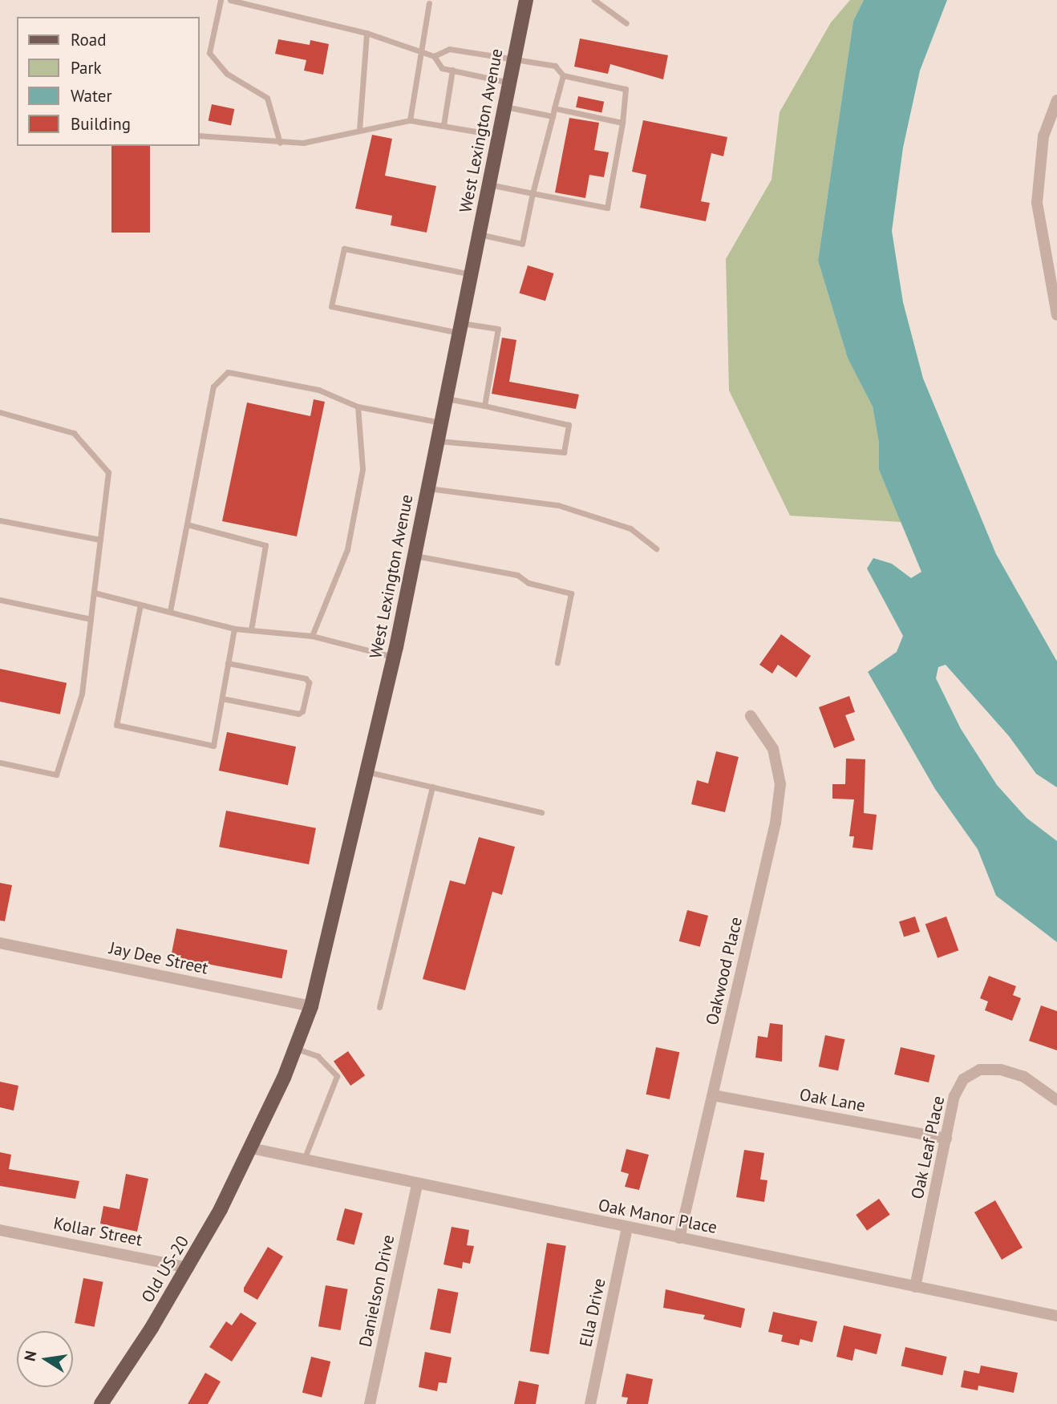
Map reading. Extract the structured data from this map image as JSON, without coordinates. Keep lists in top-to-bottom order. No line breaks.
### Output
{"streets":{"main road":["West Lexington Avenue","Old US-20"],"street":["Jay Dee Street","Oakwood Place","Oak Lane","Oak Leaf Place","Oak Manor Place","Kollar Street","Danielson Drive","Ella Drive"]},"crossings":[["West Lexington Avenue","Jay Dee Street"],["West Lexington Avenue","Oak Manor Place"],["West Lexington Avenue","Old US-20"],["Oakwood Place","Oak Lane"],["Oakwood Place","Oak Manor Place"],["Oak Lane","Oak Leaf Place"],["Oak Leaf Place","Oak Manor Place"],["Oak Manor Place","Old US-20"],["Oak Manor Place","Danielson Drive"],["Oak Manor Place","Ella Drive"],["Kollar Street","Old US-20"]],"legend":["Road","Park","Water","Building"],"north":"left"}
